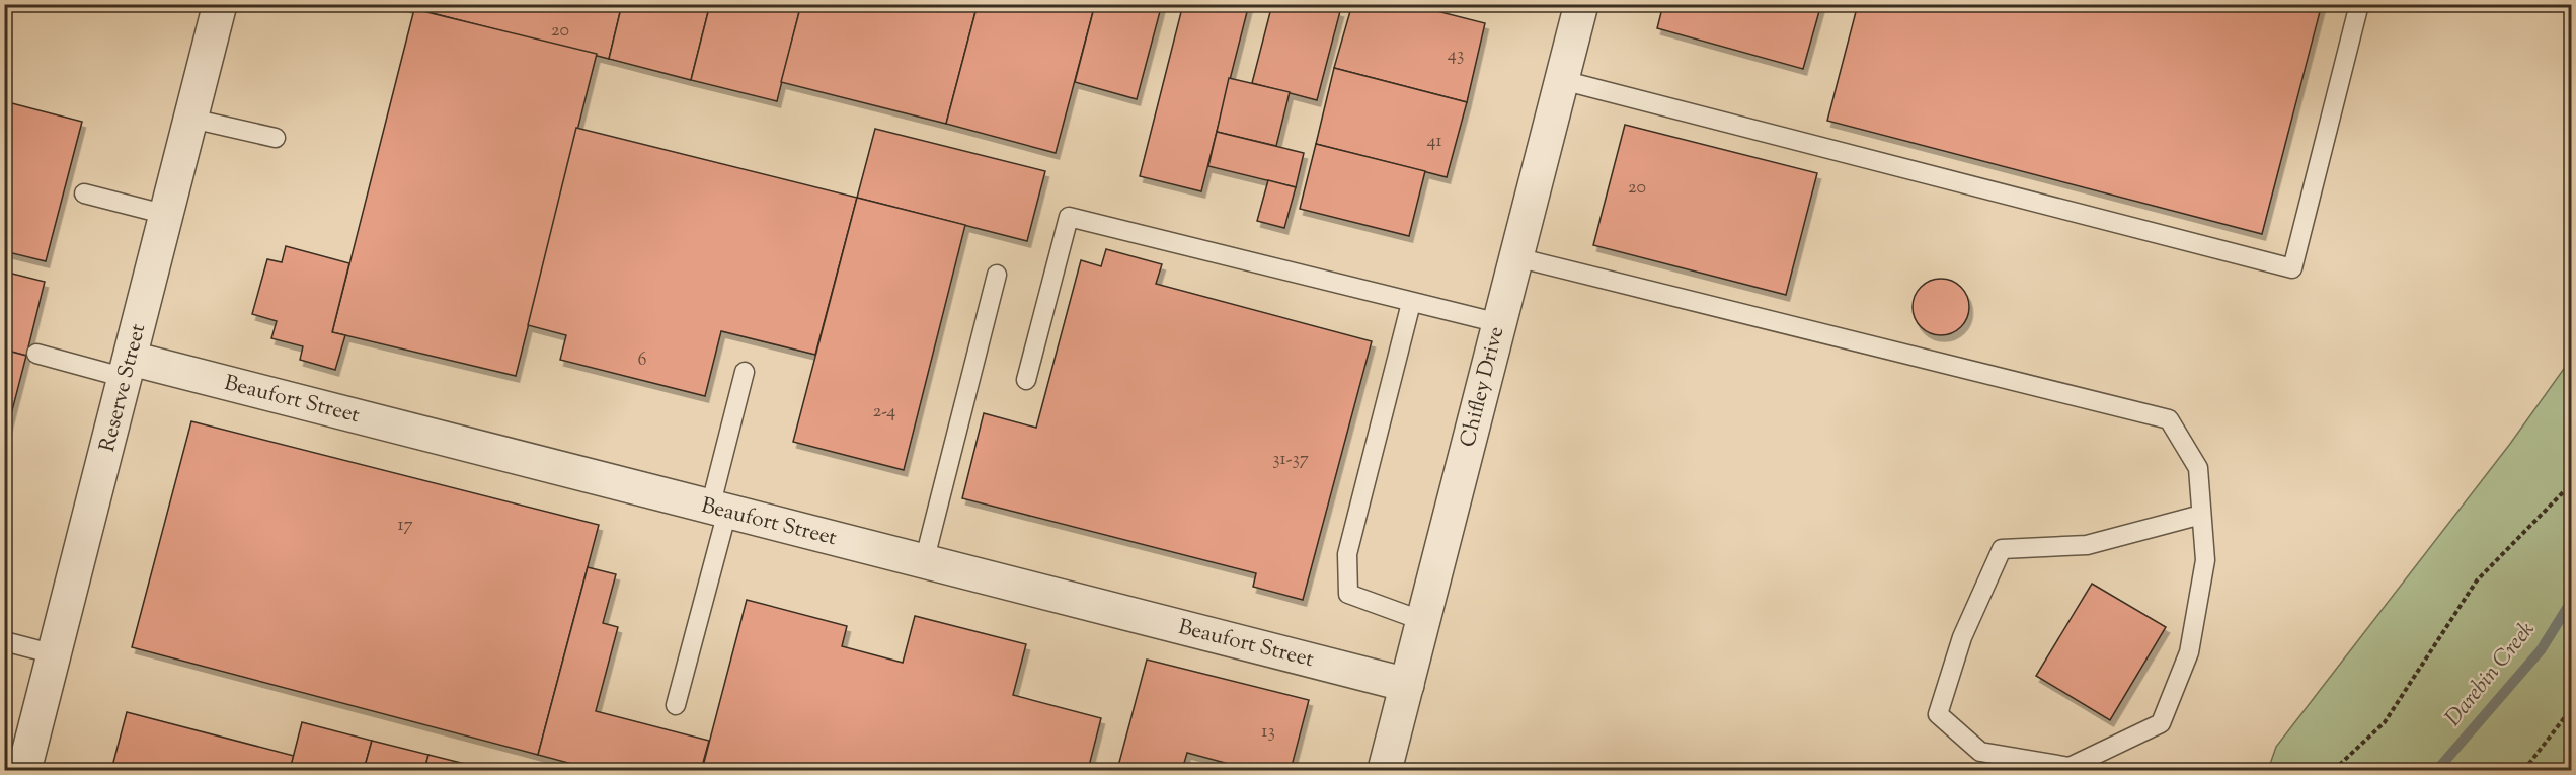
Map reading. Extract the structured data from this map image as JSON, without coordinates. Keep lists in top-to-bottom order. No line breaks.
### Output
{"streets":{"street":["Chifley Drive","Reserve Street","Beaufort Street"]},"crossings":[["Chifley Drive","Beaufort Street"],["Reserve Street","Beaufort Street"]],"water":["Darebin Creek"],"house_numbers":["20","43","41","20","6","2-4","31-37","17","13"]}
